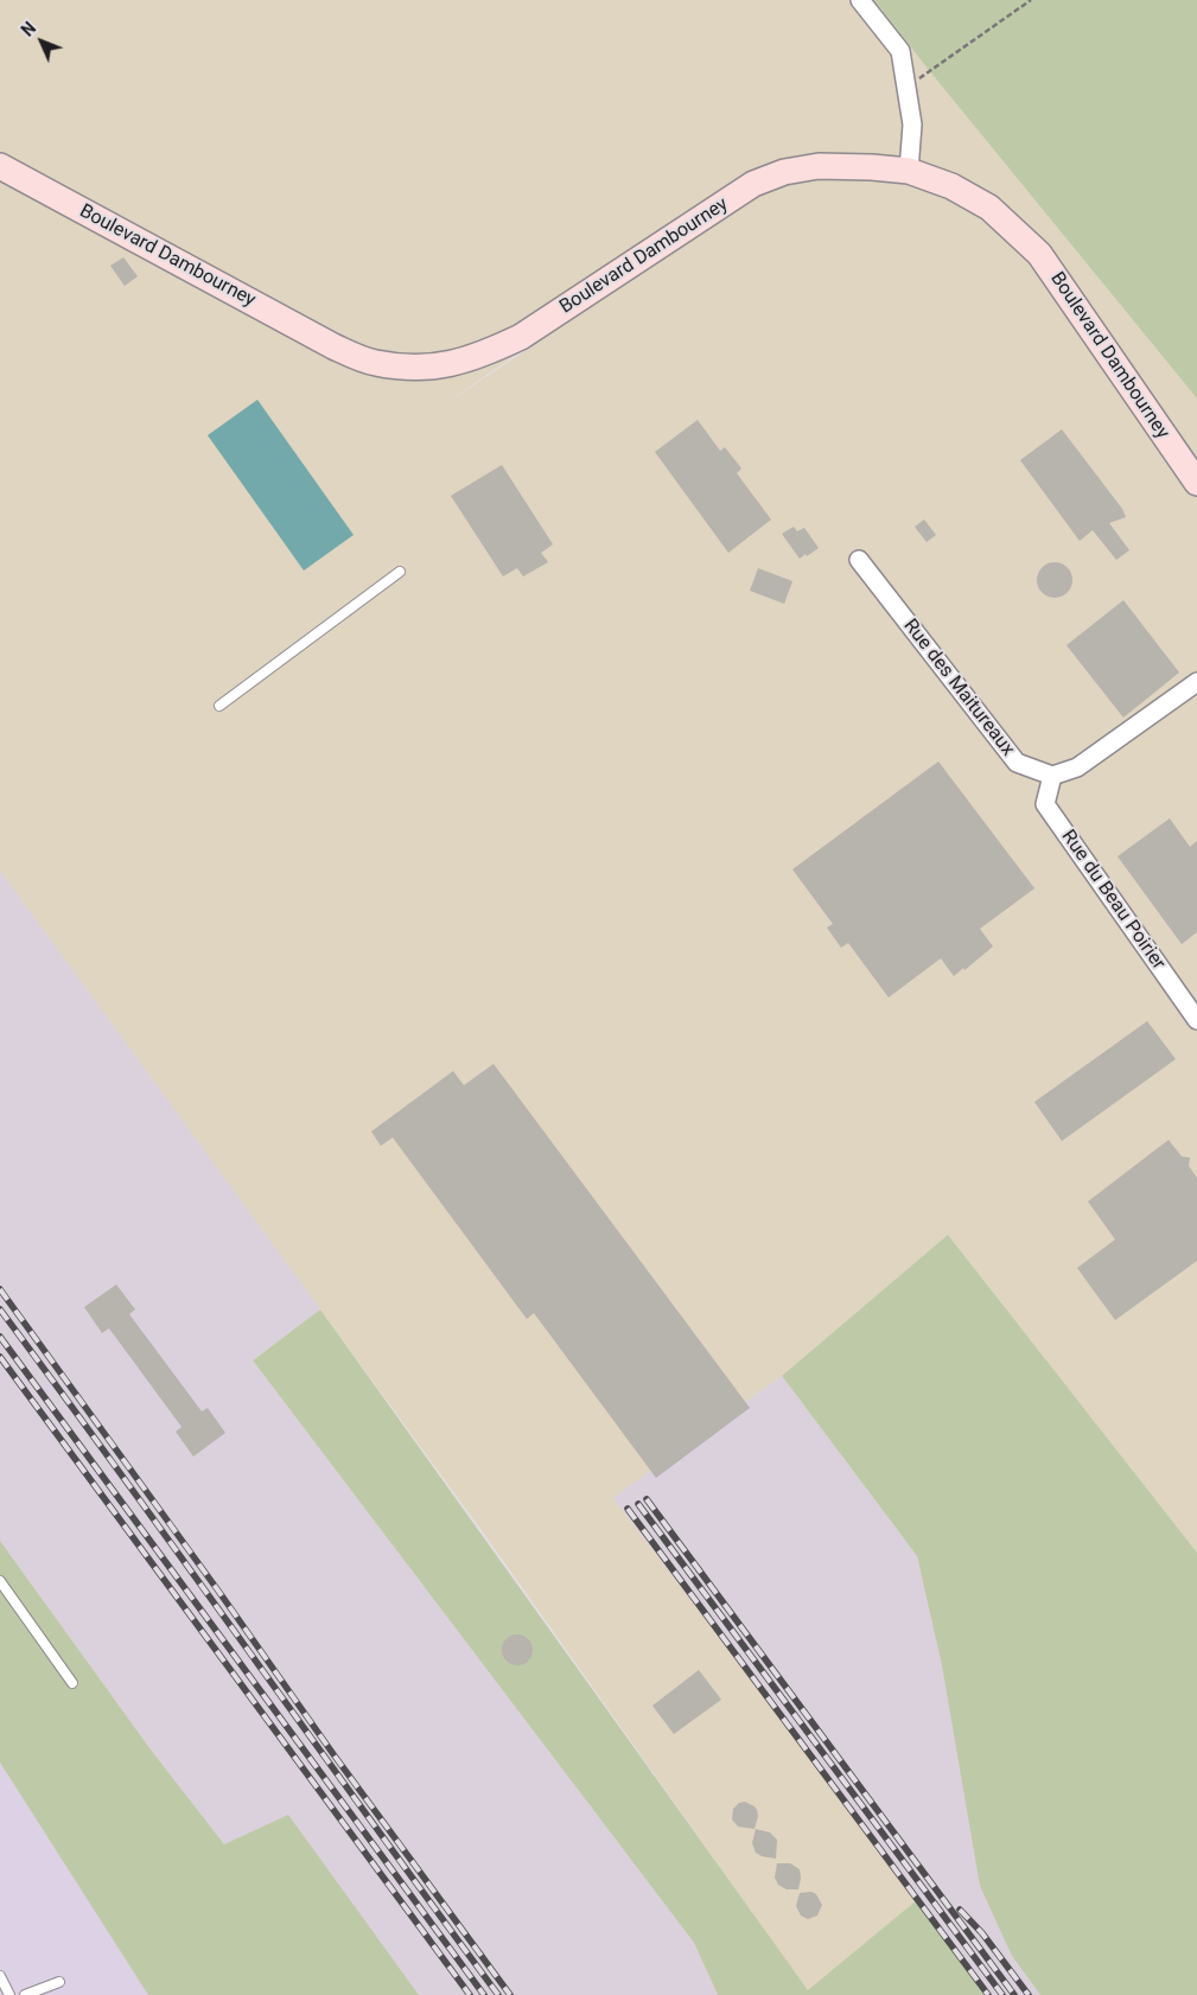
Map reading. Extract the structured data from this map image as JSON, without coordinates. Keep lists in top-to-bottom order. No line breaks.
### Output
{"streets":{"street":["Boulevard Dambourney","Rue des Maitureaux","Rue du Beau Poirier"]},"crossings":[["Rue des Maitureaux","Rue du Beau Poirier"]],"north":"top left"}
